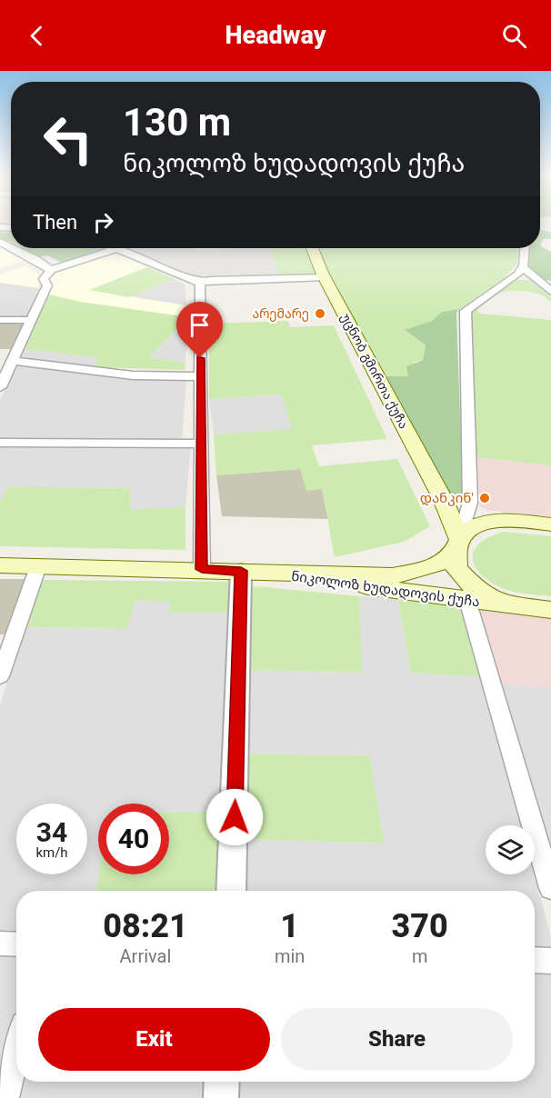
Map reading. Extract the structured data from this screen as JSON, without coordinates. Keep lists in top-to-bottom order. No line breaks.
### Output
{"streets":{"main road":["უცნობ გმირთა ქუჩა","ნიკოლოზ ხუდადოვის ქუჩა"]},"crossings":[["უცნობ გმირთა ქუჩა","ნიკოლოზ ხუდადოვის ქუჩა"]],"places":["არემარე","დანკინ'"],"page":{"header":"Headway","turn":["130 m","ნიკოლოზ ხუდადოვის ქუჩა"],"then":"Then","speed":"34 km/h","limit":"40","eta":["08:21","Arrival","1","min","370","m"],"buttons":["Exit","Share"]}}
